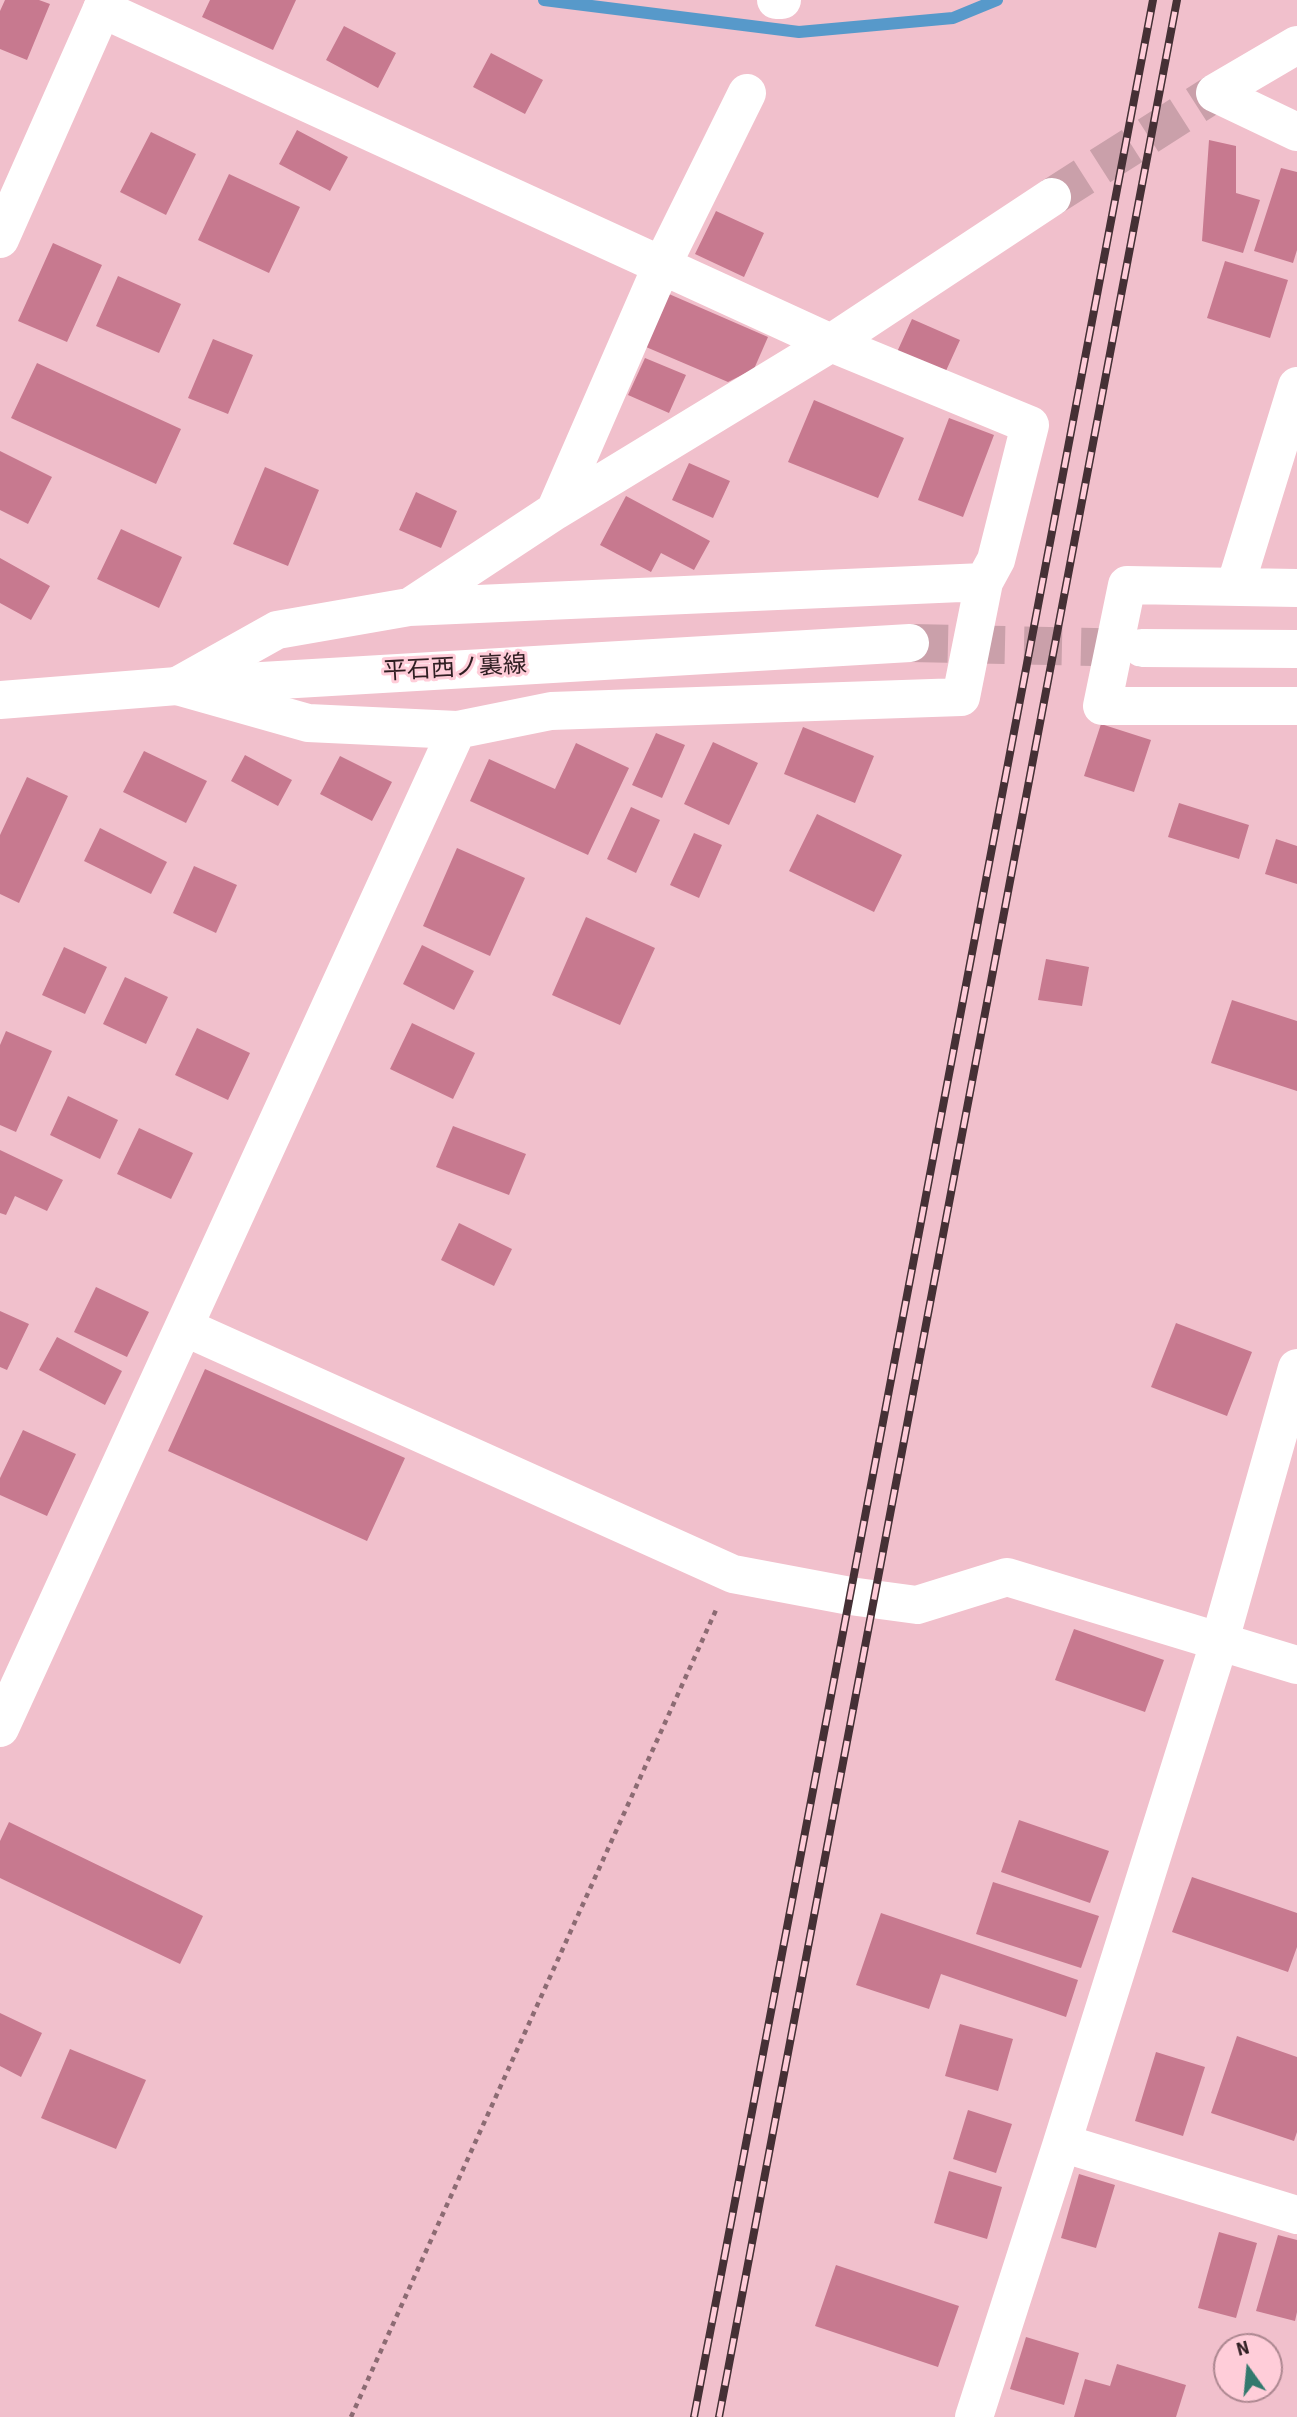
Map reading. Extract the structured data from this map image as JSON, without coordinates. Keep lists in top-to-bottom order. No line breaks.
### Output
{"streets":{"street":["平石西ノ裏線"]},"north":"top"}
